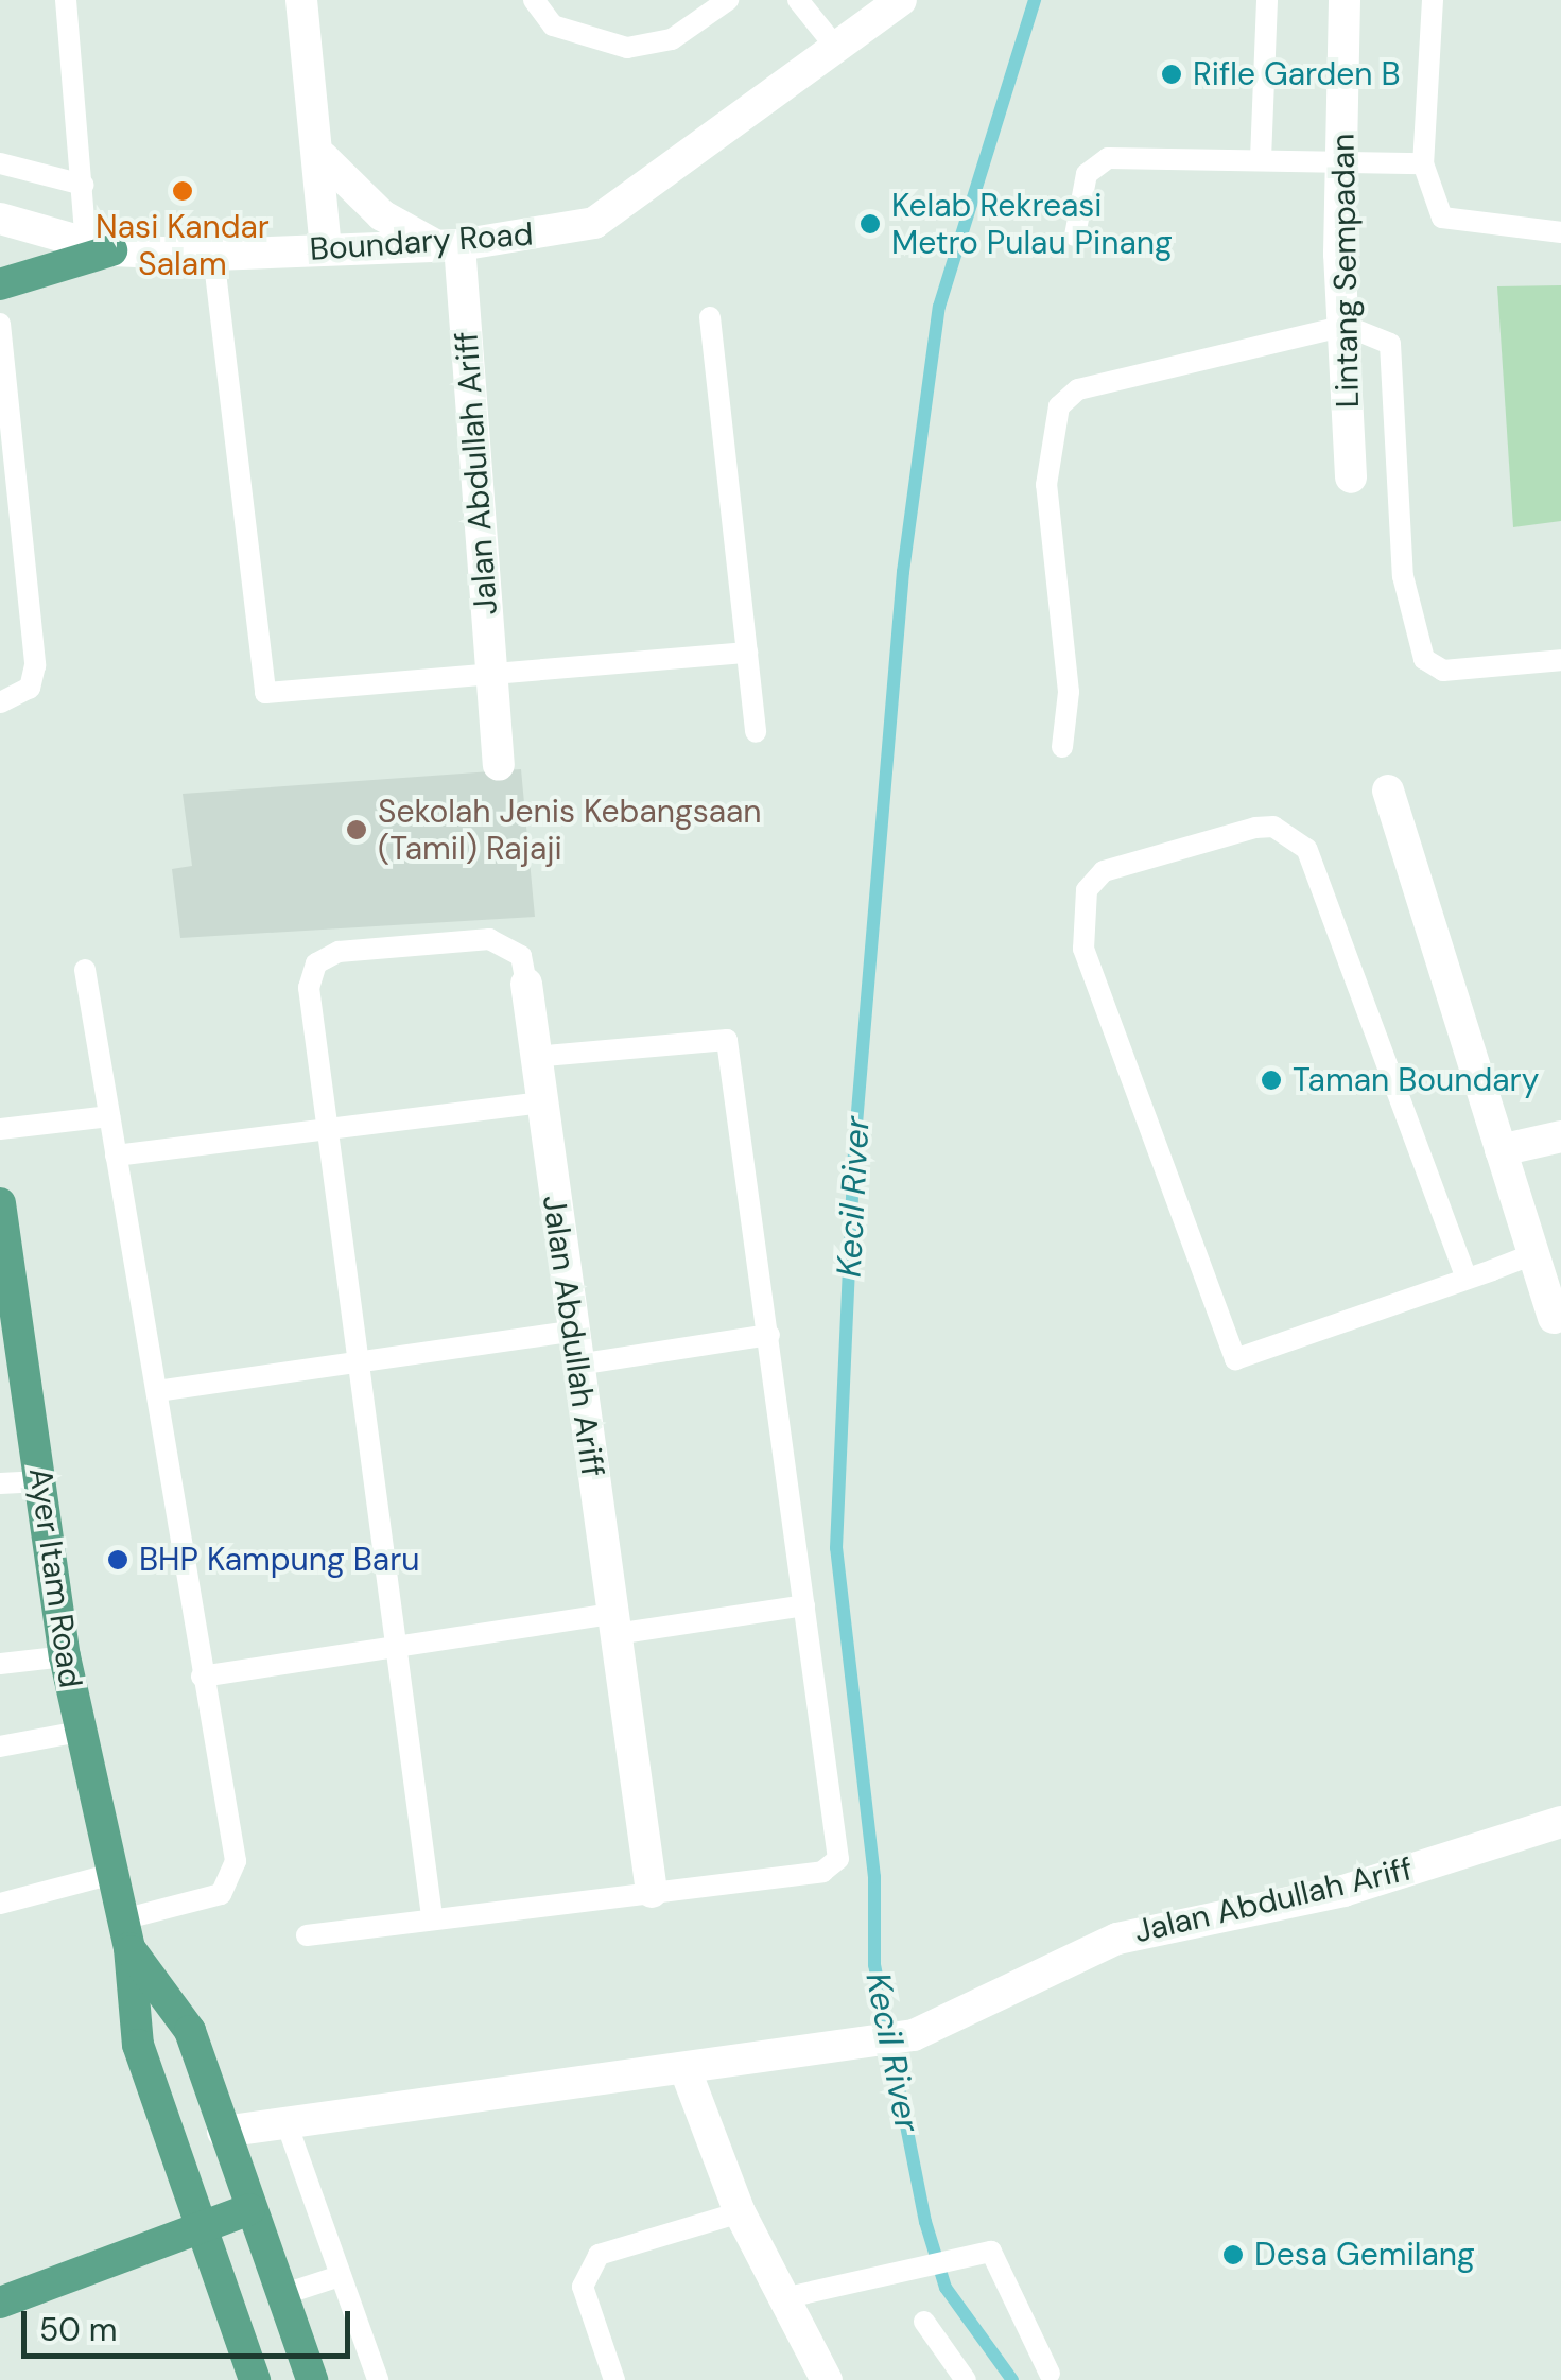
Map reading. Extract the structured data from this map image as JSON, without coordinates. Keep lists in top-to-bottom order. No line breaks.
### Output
{"streets":{"main road":["Ayer Itam Road"],"street":["Boundary Road","Lintang Sempadan","Jalan Abdullah Ariff"]},"crossings":[["Boundary Road","Jalan Abdullah Ariff"],["Jalan Abdullah Ariff","Ayer Itam Road"]],"water":["Kecil River"],"places":["Rifle Garden B","Nasi Kandar Salam","Kelab Rekreasi Metro Pulau Pinang","Sekolah Jenis Kebangsaan (Tamil) Rajaji","Taman Boundary","BHP Kampung Baru","Desa Gemilang"],"scale_bar":"50 m"}
